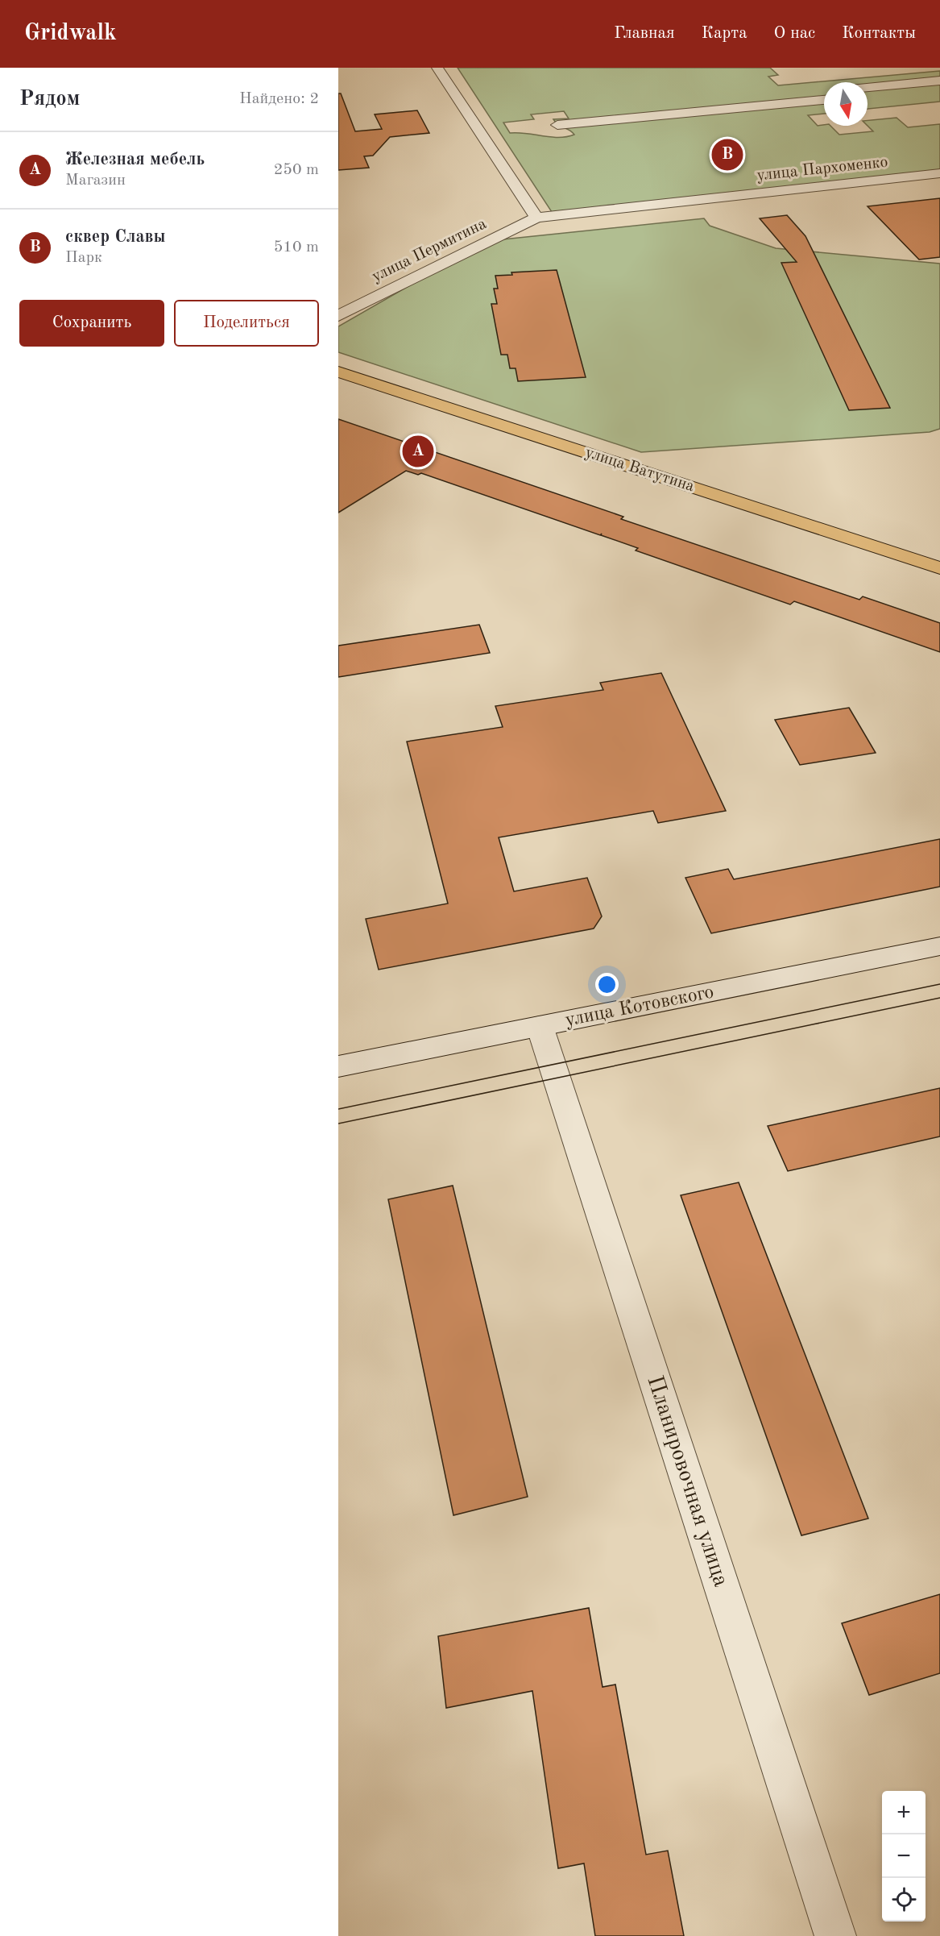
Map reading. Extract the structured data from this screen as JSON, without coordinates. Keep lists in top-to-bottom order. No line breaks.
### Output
{"streets":{"main road":["улица Ватутина"],"street":["улица Пархоменко","улица Пермитина","улица Котовского","Планировочная улица"]},"crossings":[["улица Пархоменко","улица Пермитина"],["улица Котовского","Планировочная улица"]],"north":"bottom","page":{"header":"Gridwalk","nav":["Главная","Карта","О нас","Контакты"],"heading":["Рядом","Найдено: 2"],"list":[{"mark":"A","name":"Железная мебель","note":"Магазин","value":"250 m"},{"mark":"B","name":"сквер Славы","note":"Парк","value":"510 m"}],"pins":["B","A"],"buttons":["Сохранить","Поделиться"],"map_buttons":["+","−"]}}
